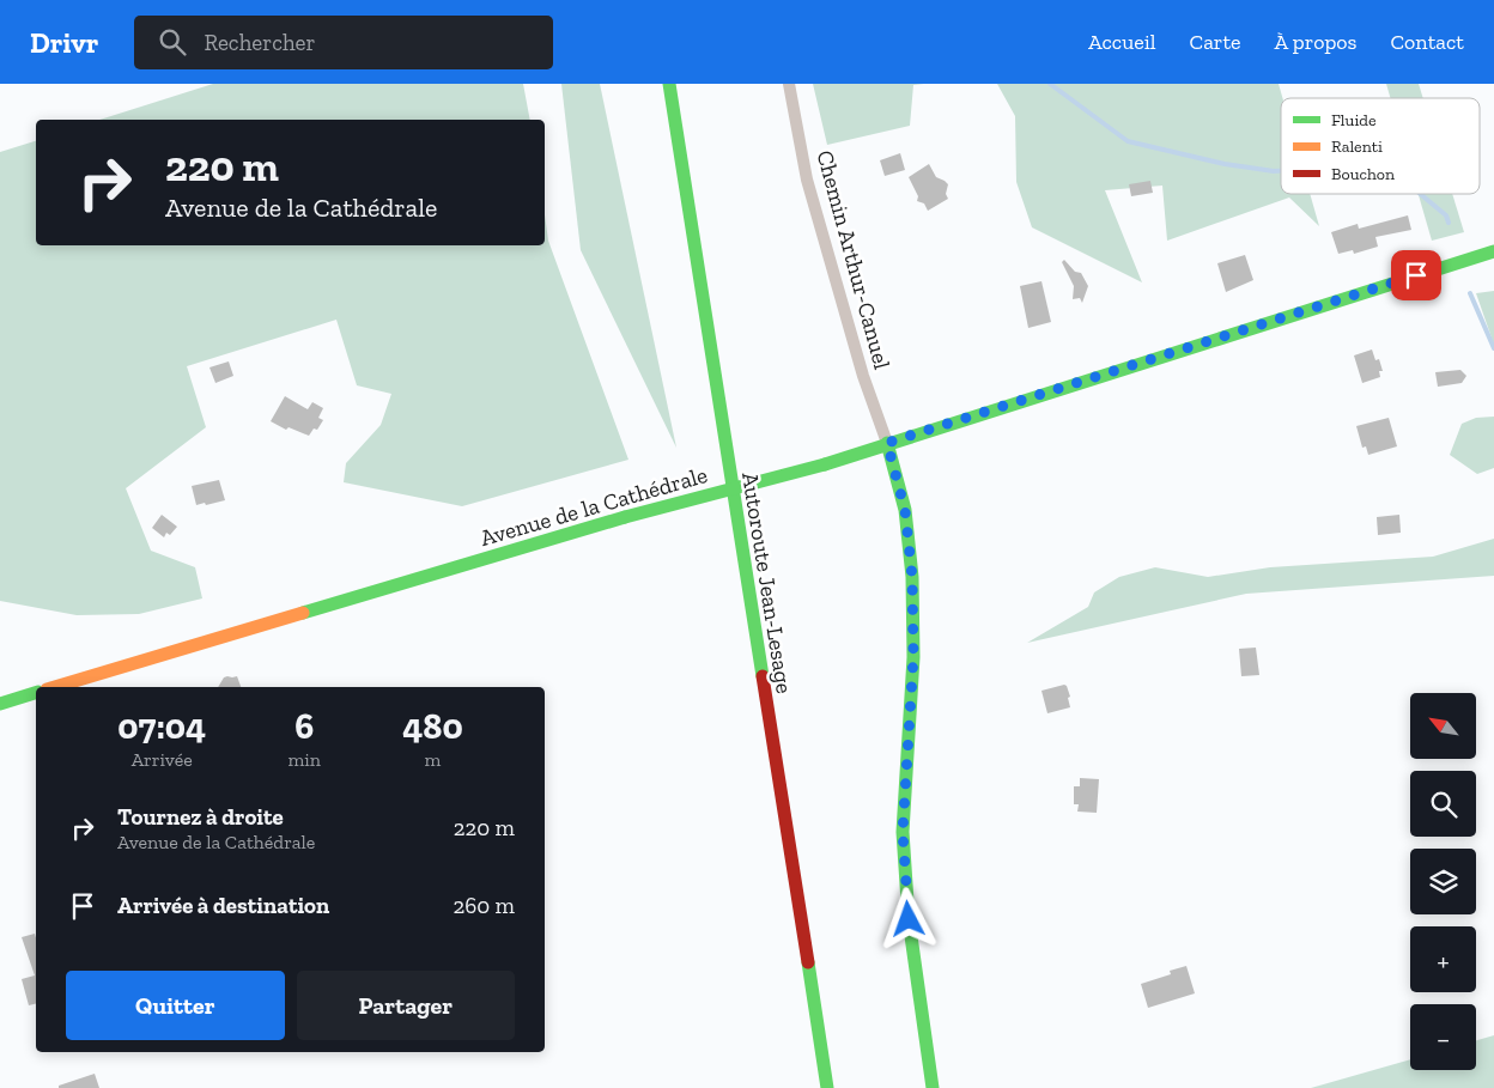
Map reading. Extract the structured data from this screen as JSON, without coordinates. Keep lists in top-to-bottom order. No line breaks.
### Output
{"streets":{"main road":["Avenue de la Cathédrale","Autoroute Jean-Lesage"],"street":["Chemin Arthur-Canuel"]},"crossings":[["Chemin Arthur-Canuel","Avenue de la Cathédrale"]],"legend":["Fluide","Ralenti","Bouchon"],"north":"top left","page":{"header":"Drivr","search":"Rechercher","nav":["Accueil","Carte","À propos","Contact"],"turn":["220 m","Avenue de la Cathédrale"],"eta":["07:04","Arrivée","6","min","480","m"],"map_buttons":["+","−"],"list":[{"name":"Tournez à droite","note":"Avenue de la Cathédrale","value":"220 m"},{"name":"Arrivée à destination","value":"260 m"}],"buttons":["Quitter","Partager"]}}
